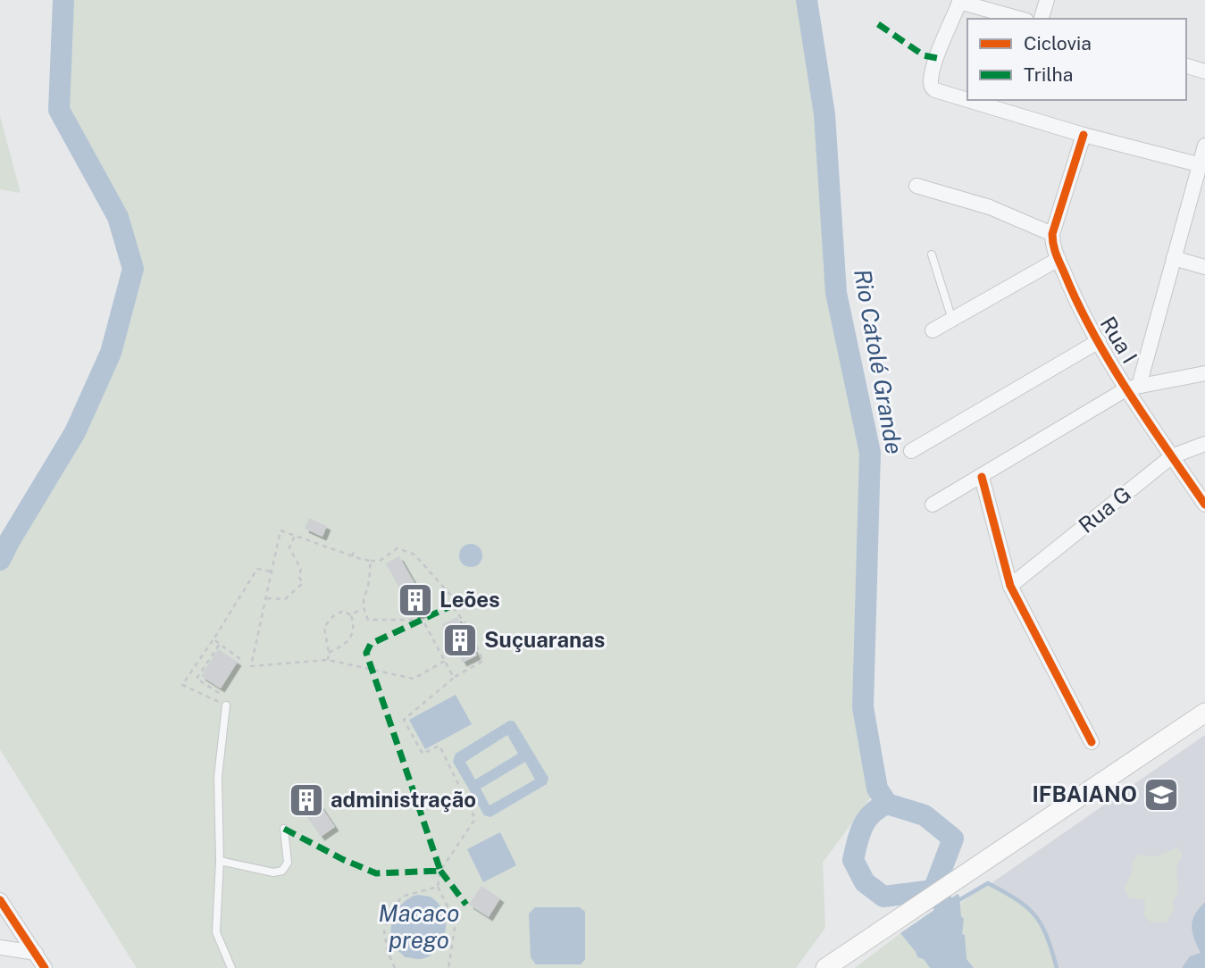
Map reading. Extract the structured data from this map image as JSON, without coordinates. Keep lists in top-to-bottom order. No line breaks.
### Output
{"streets":{"street":["Rua I","Rua G"]},"crossings":[["Rua I","Rua G"]],"water":["Rio Catolé Grande","Macaco prego"],"places":{"building":["Leões","Suçuaranas","administração"],"school or university":["IFBAIANO"]},"legend":["Ciclovia","Trilha"]}
